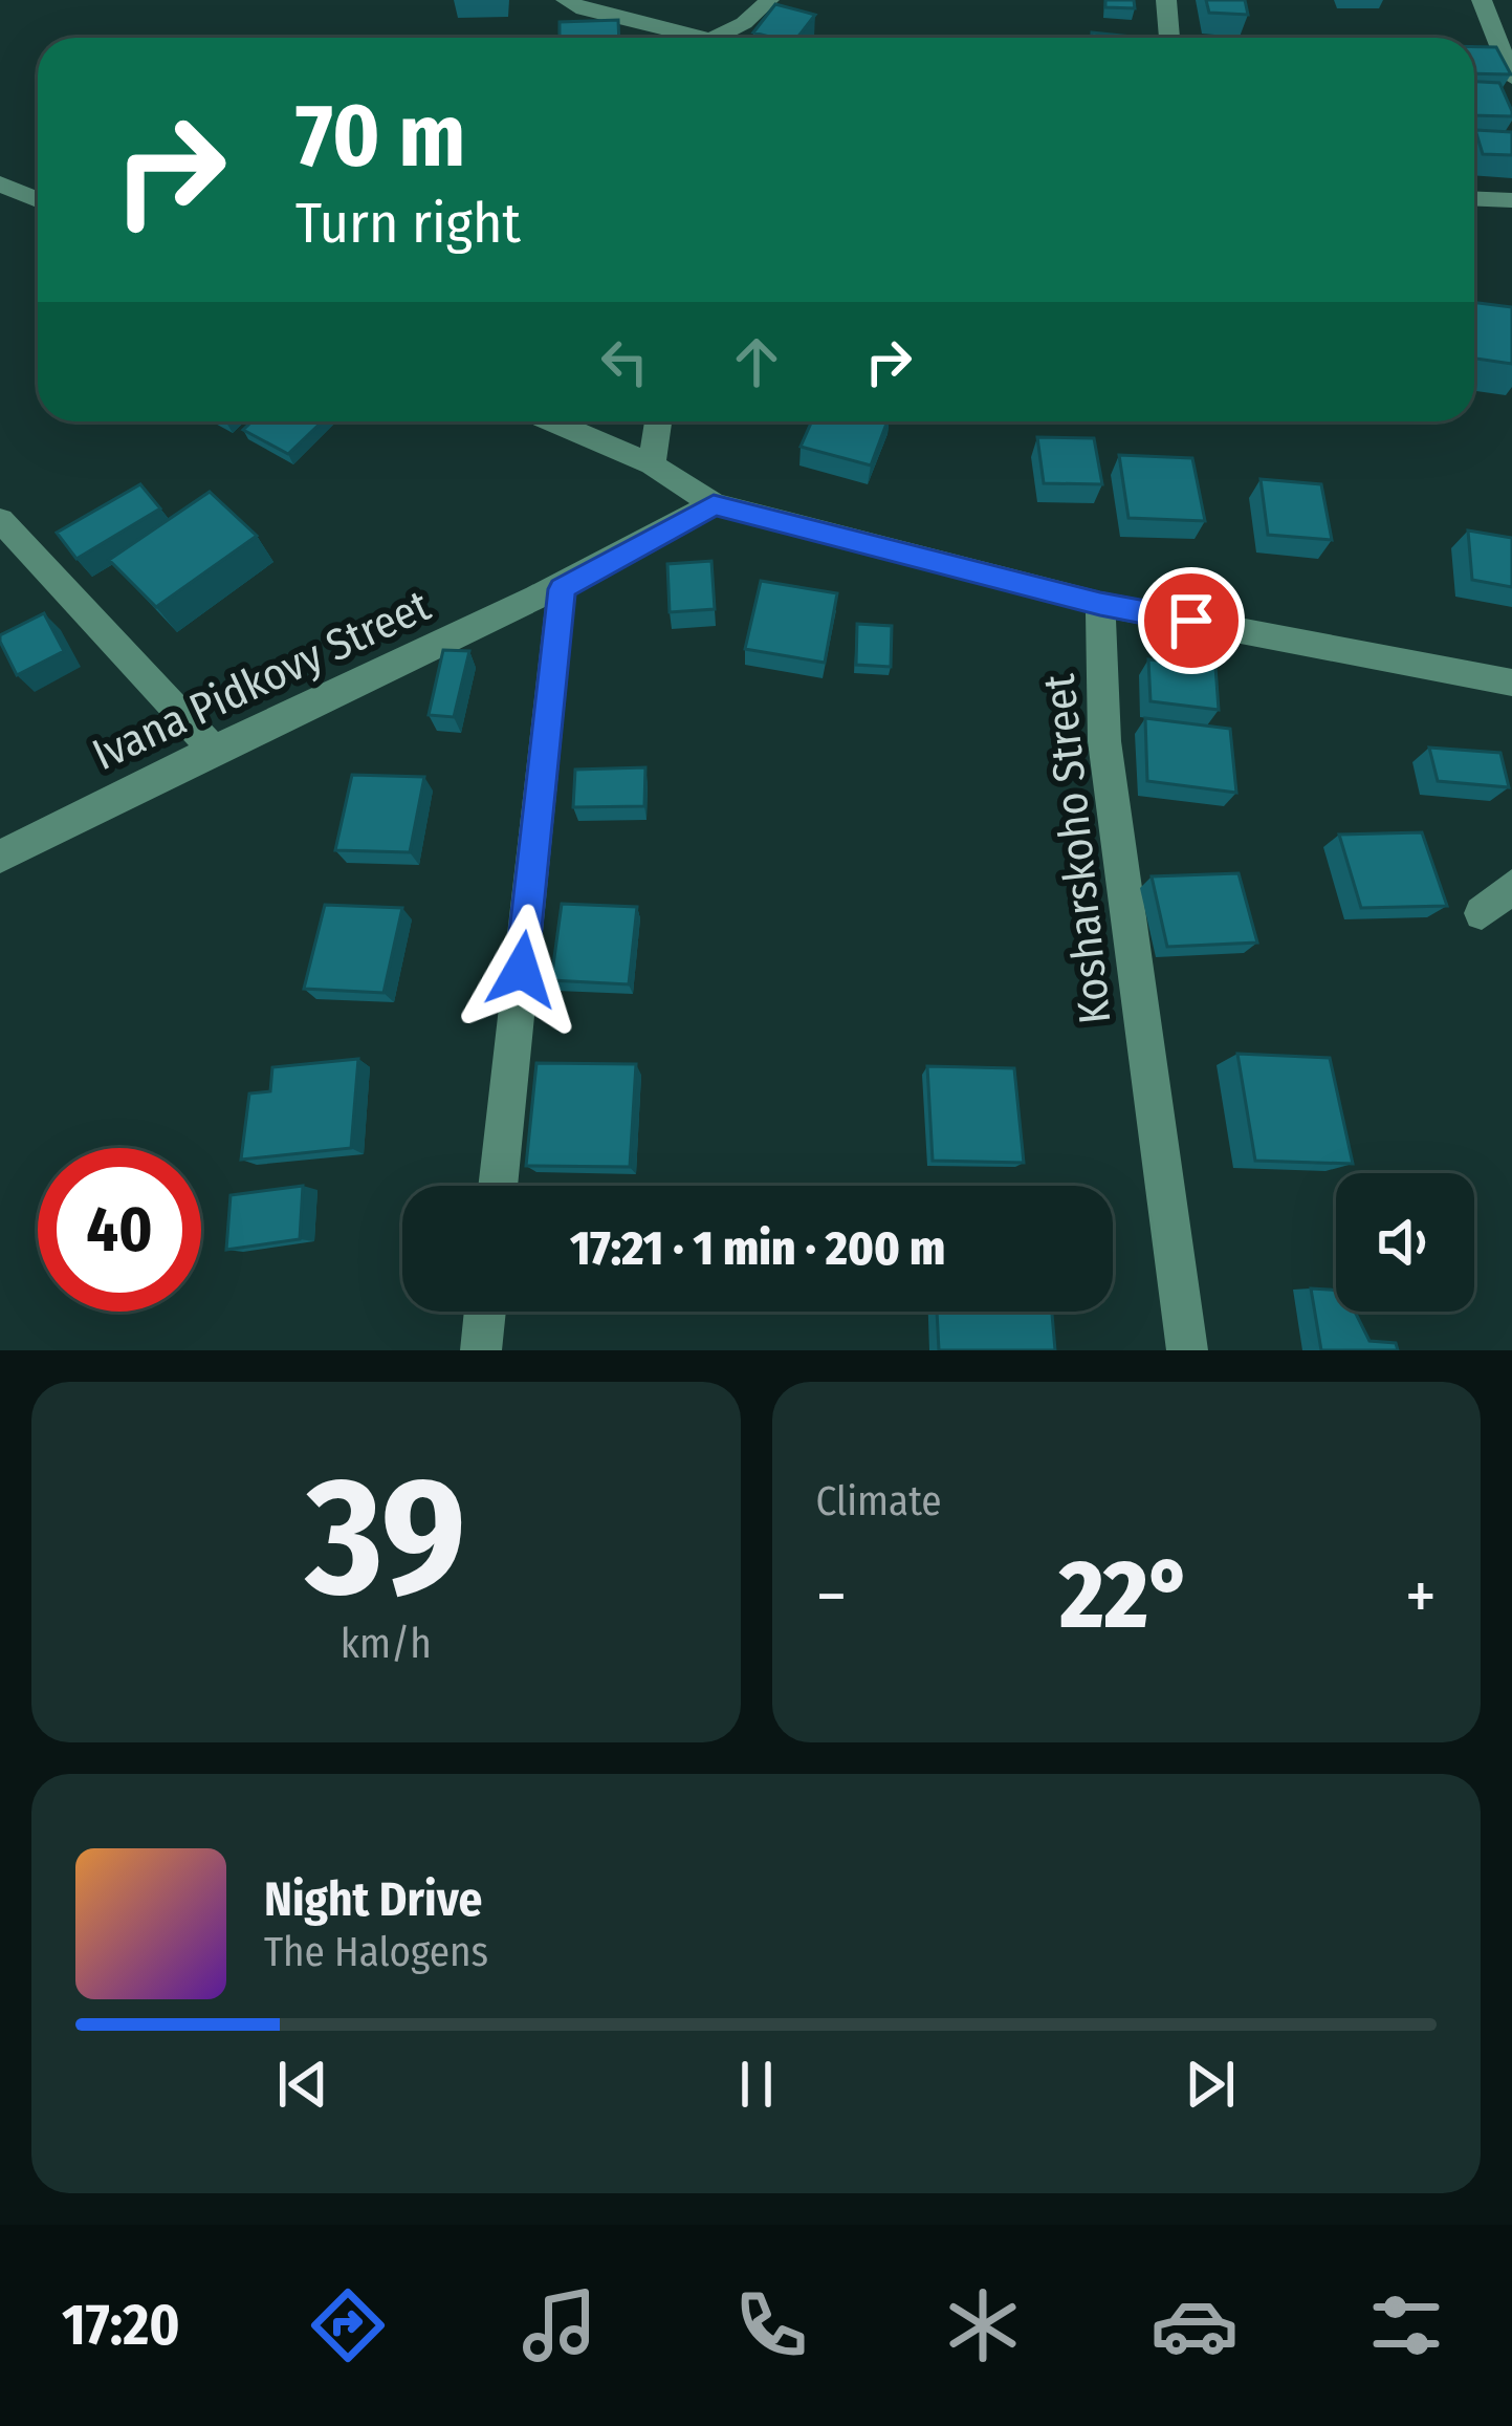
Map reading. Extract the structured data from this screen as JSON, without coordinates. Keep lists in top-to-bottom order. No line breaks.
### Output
{"streets":{"street":["Ivana Pidkovy Street","Kosharskoho Street"]},"page":{"turn":["70 m","Turn right"],"limit":"40","trip":"17:21 · 1 min · 200 m","tile":[["39","km/h"],"Climate"],"heat":["−","22°","+"],"song":["Night Drive","The Halogens"],"tabs":"17:20"}}
